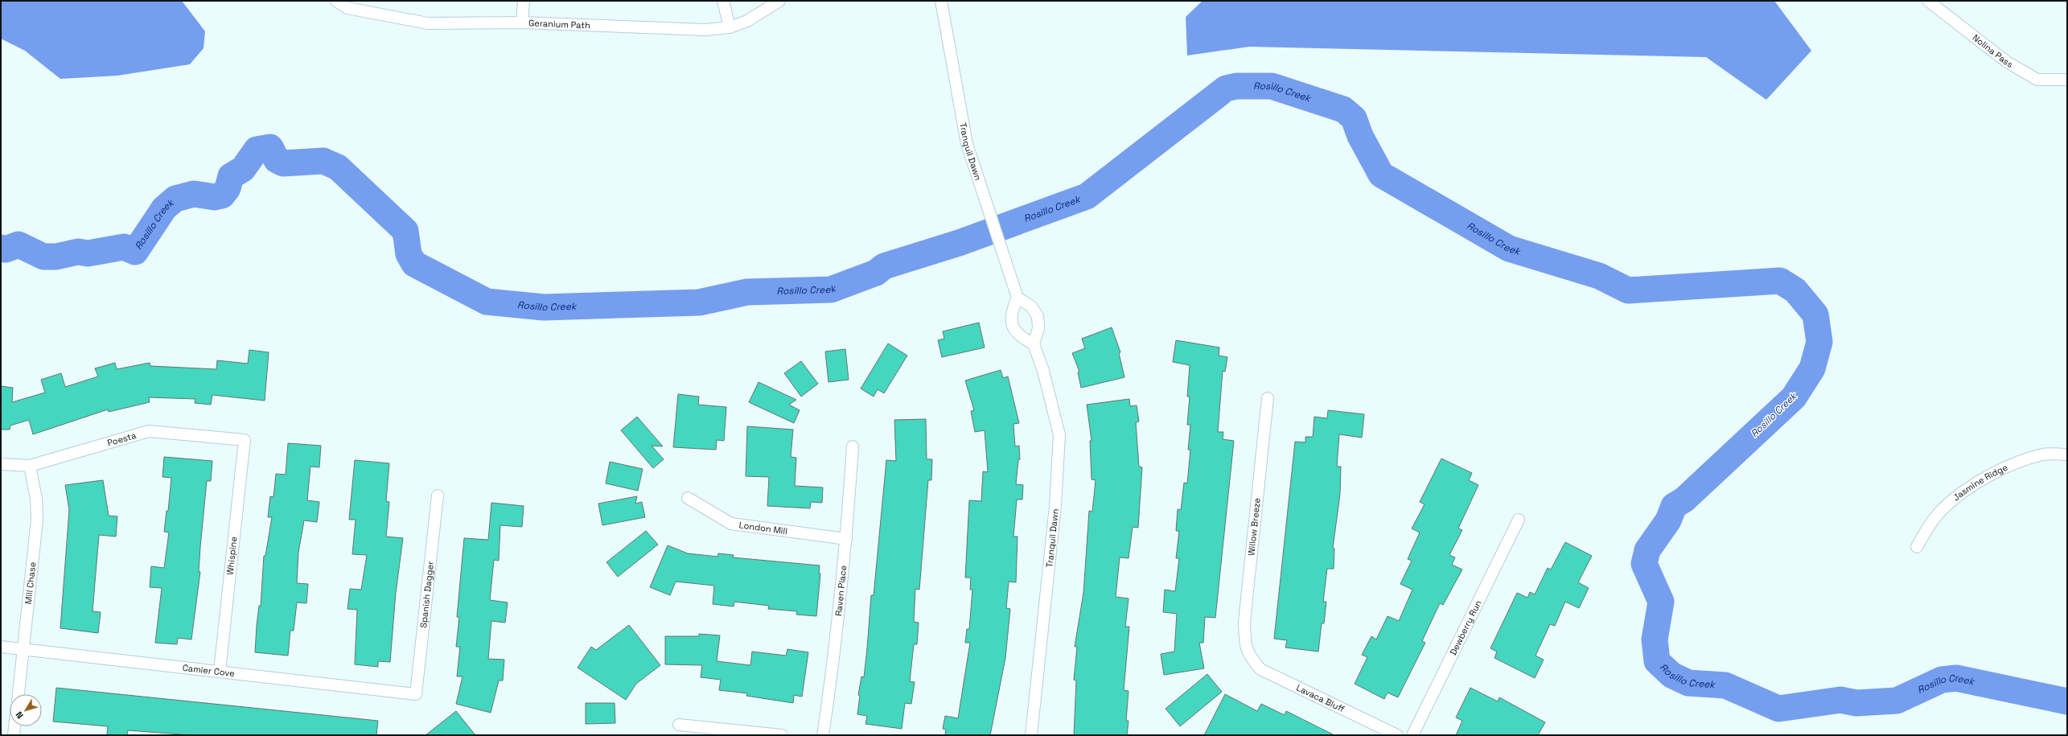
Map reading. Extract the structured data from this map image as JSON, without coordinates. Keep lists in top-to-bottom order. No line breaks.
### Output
{"streets":{"street":["Geranium Path","Nolina Pass","Tranquil Dawn","Poesta","Jasmine Ridge","Willow Breeze","London Mill","Whispine","Mill Chase","Raven Place","Spanish Dagger","Dewberry Run","Camier Cove","Lavaca Bluff"]},"crossings":[["Poesta","Whispine"],["Poesta","Mill Chase"],["Willow Breeze","Lavaca Bluff"],["London Mill","Raven Place"],["Whispine","Camier Cove"],["Mill Chase","Camier Cove"],["Spanish Dagger","Camier Cove"]],"water":["Rosillo Creek"],"north":"bottom left"}
